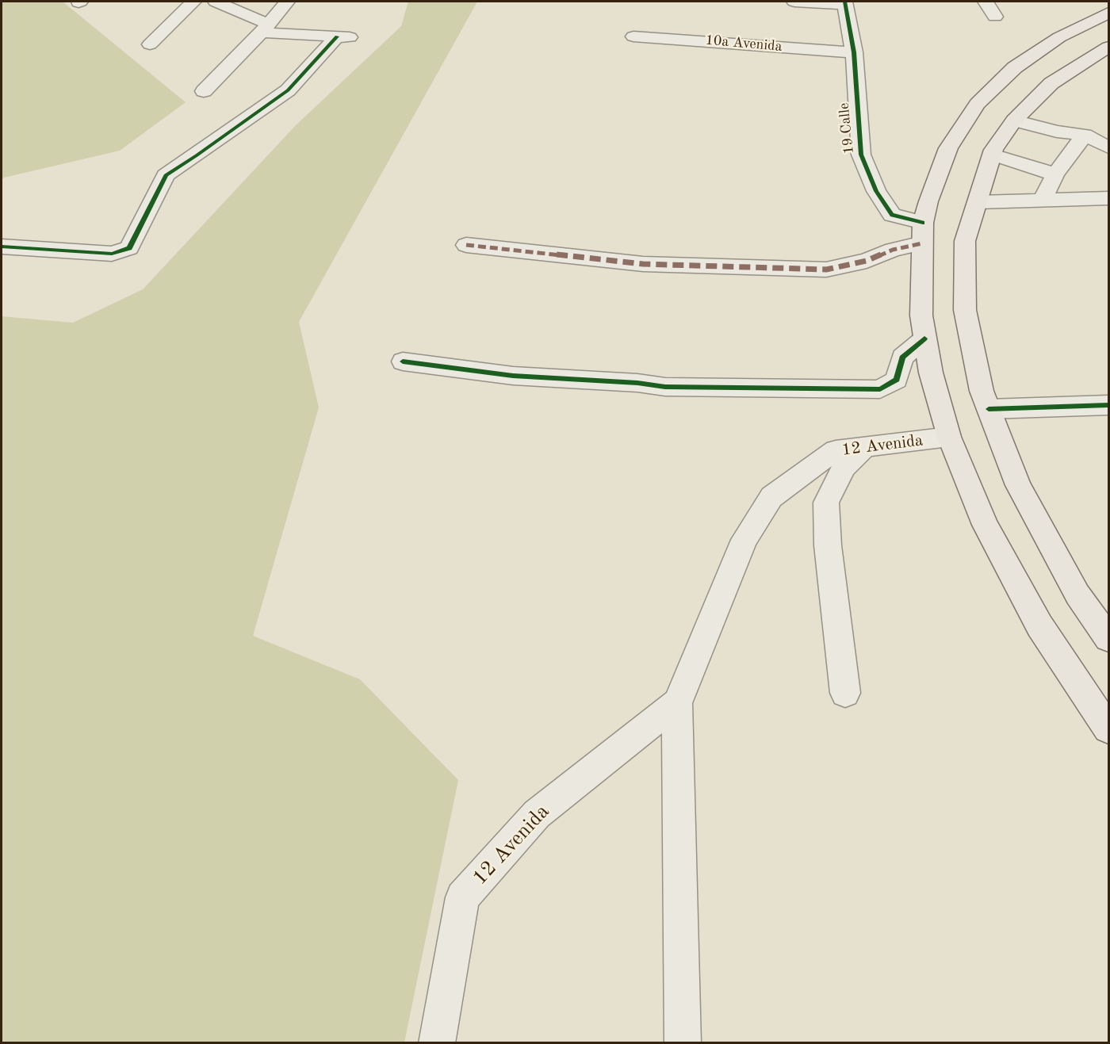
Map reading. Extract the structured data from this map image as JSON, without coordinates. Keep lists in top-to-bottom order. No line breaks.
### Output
{"streets":{"street":["10a Avenida","19 Calle","12 Avenida"]},"crossings":[["10a Avenida","19 Calle"]]}
